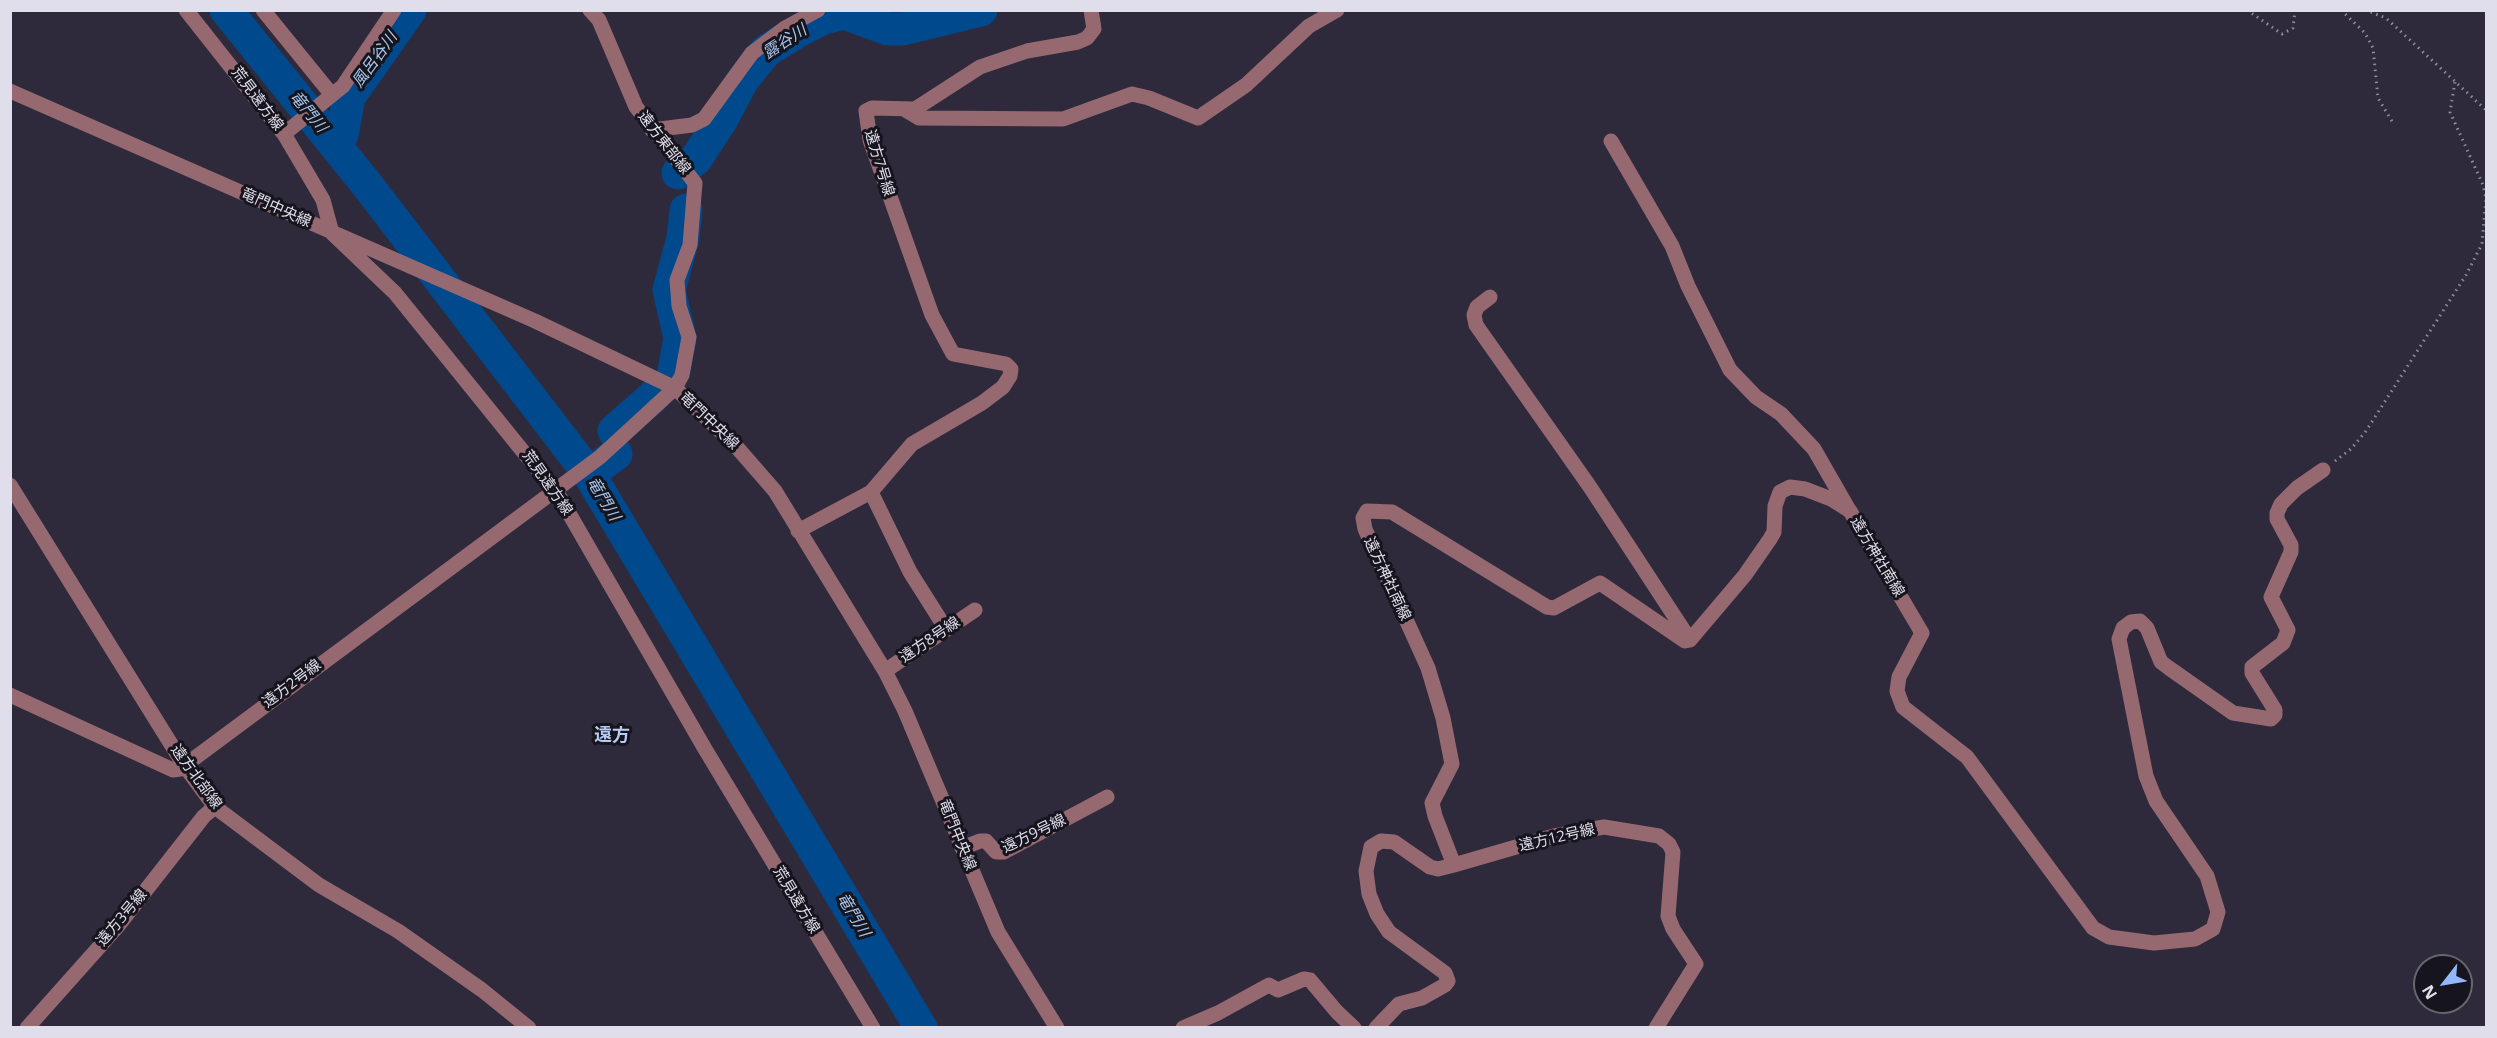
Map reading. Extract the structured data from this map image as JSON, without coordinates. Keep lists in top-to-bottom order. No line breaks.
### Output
{"streets":{"street":["荒見遠方線","遠方東部線","遠方7号線","竜門中央線","遠方神社南線","遠方8号線","遠方2号線","遠方北部線","遠方9号線","遠方12号線","遠方3号線"]},"crossings":[["荒見遠方線","竜門中央線"],["荒見遠方線","遠方2号線"],["遠方東部線","竜門中央線"],["遠方東部線","遠方2号線"],["遠方7号線","竜門中央線"],["竜門中央線","遠方8号線"],["竜門中央線","遠方2号線"],["竜門中央線","遠方9号線"],["遠方神社南線","遠方12号線"],["遠方2号線","遠方北部線"],["遠方北部線","遠方3号線"]],"districts":["遠方"],"water":["露谷川","風呂谷川","竜門川"],"north":"bottom left"}
